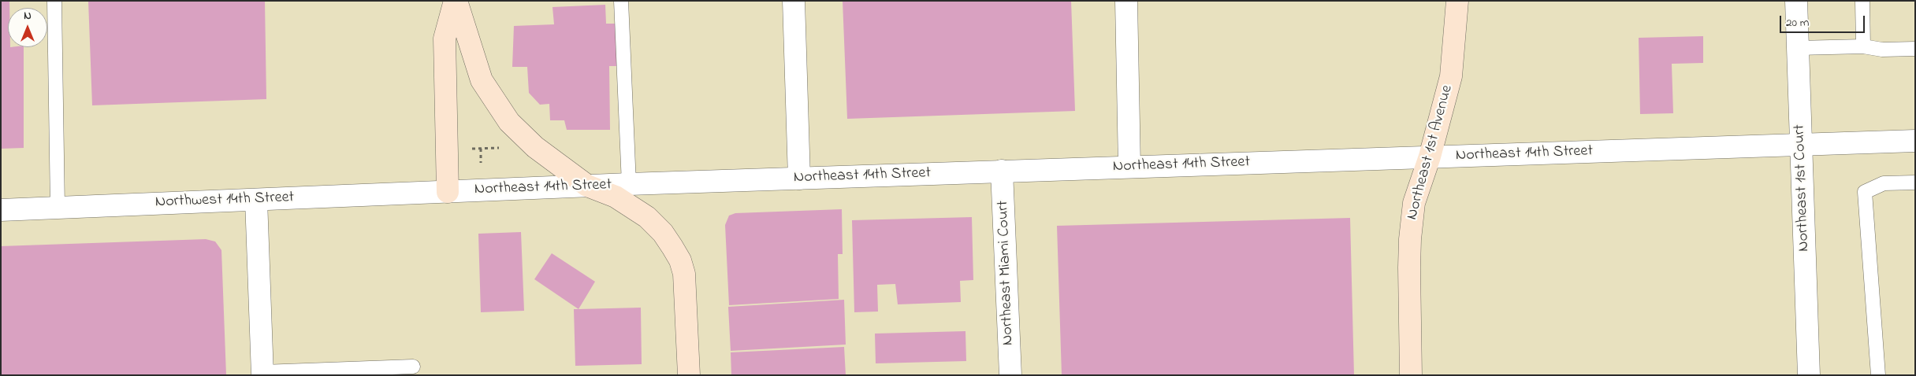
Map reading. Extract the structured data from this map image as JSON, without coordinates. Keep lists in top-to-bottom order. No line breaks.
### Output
{"streets":{"main road":["Northeast 1st Avenue"],"street":["Northeast 14th Street","Northeast 1st Court","Northwest 14th Street","Northeast Miami Court"]},"crossings":[["Northeast 1st Avenue","Northeast 14th Street"],["Northeast 14th Street","Northeast 1st Court"],["Northeast 14th Street","Northwest 14th Street"],["Northeast 14th Street","Northeast Miami Court"]],"scale_bar":"20 m","north":"top"}
